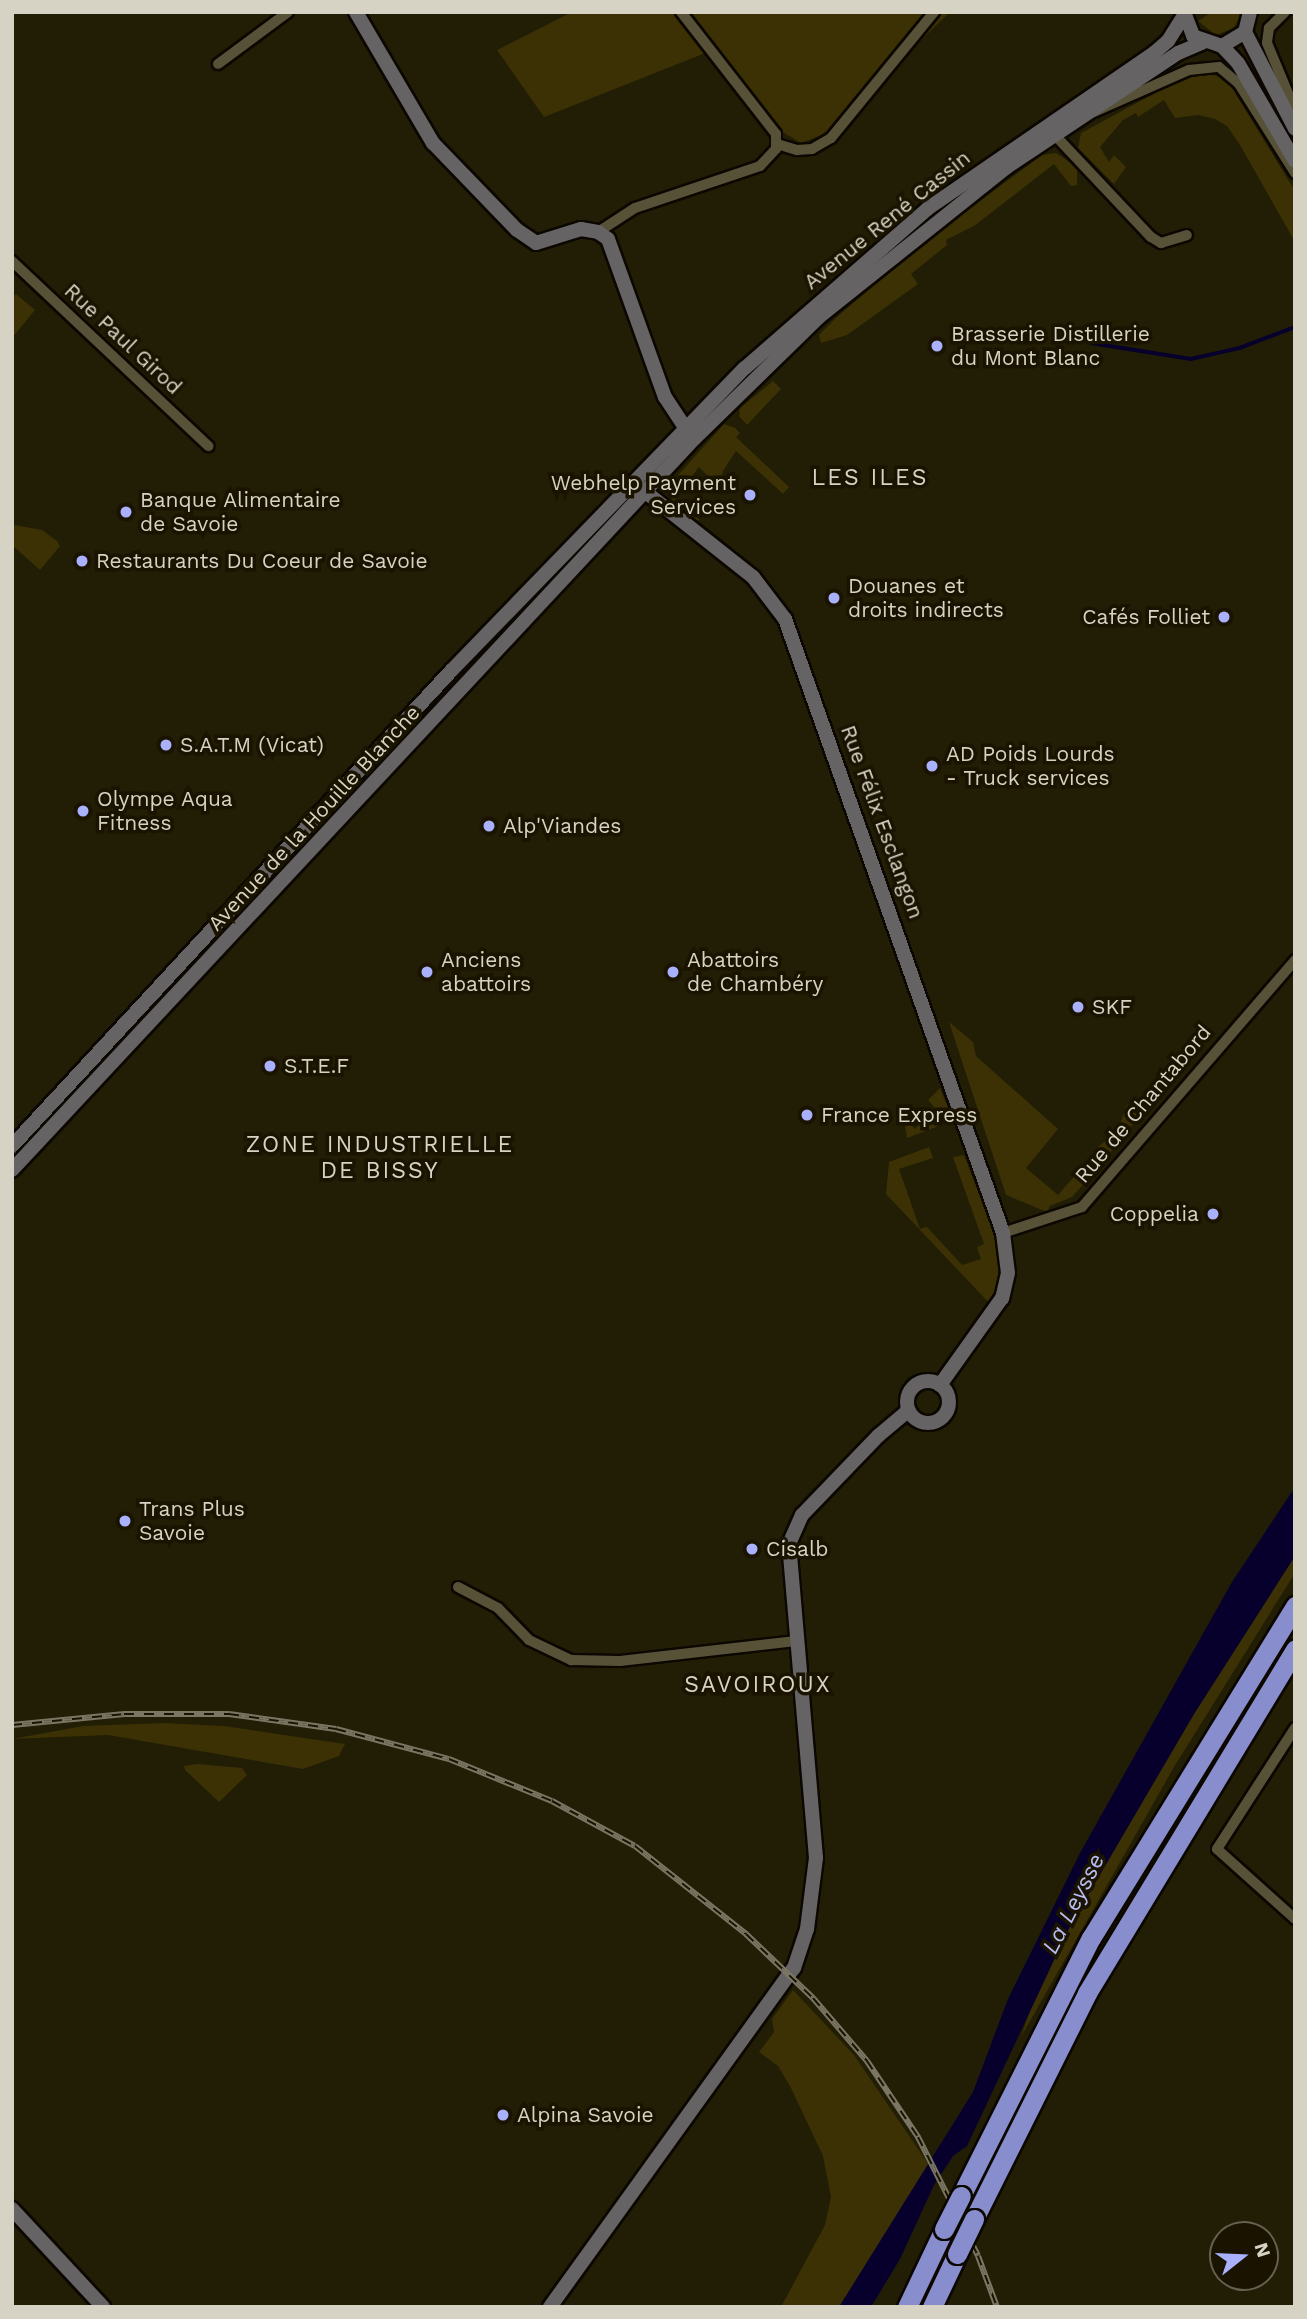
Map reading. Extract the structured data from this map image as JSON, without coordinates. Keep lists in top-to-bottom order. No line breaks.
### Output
{"streets":{"main road":["Avenue René Cassin","Avenue de la Houille Blanche","Rue Félix Esclangon"],"street":["Rue Paul Girod","Rue de Chantabord"]},"crossings":[["Avenue René Cassin","Avenue de la Houille Blanche"],["Avenue René Cassin","Rue Félix Esclangon"],["Avenue de la Houille Blanche","Rue Félix Esclangon"],["Rue Félix Esclangon","Rue de Chantabord"]],"districts":["LES ILES","ZONE INDUSTRIELLE DE BISSY","SAVOIROUX"],"water":["La Leysse"],"places":["Brasserie Distillerie du Mont Blanc","Webhelp Payment Services","Banque Alimentaire de Savoie","Restaurants Du Coeur de Savoie","Douanes et droits indirects","Cafés Folliet","S.A.T.M (Vicat)","AD Poids Lourds - Truck services","Olympe Aqua Fitness","Alp'Viandes","Anciens abattoirs","Abattoirs de Chambéry","SKF","S.T.E.F","France Express","Coppelia","Trans Plus Savoie","Cisalb","Alpina Savoie"],"north":"right"}
